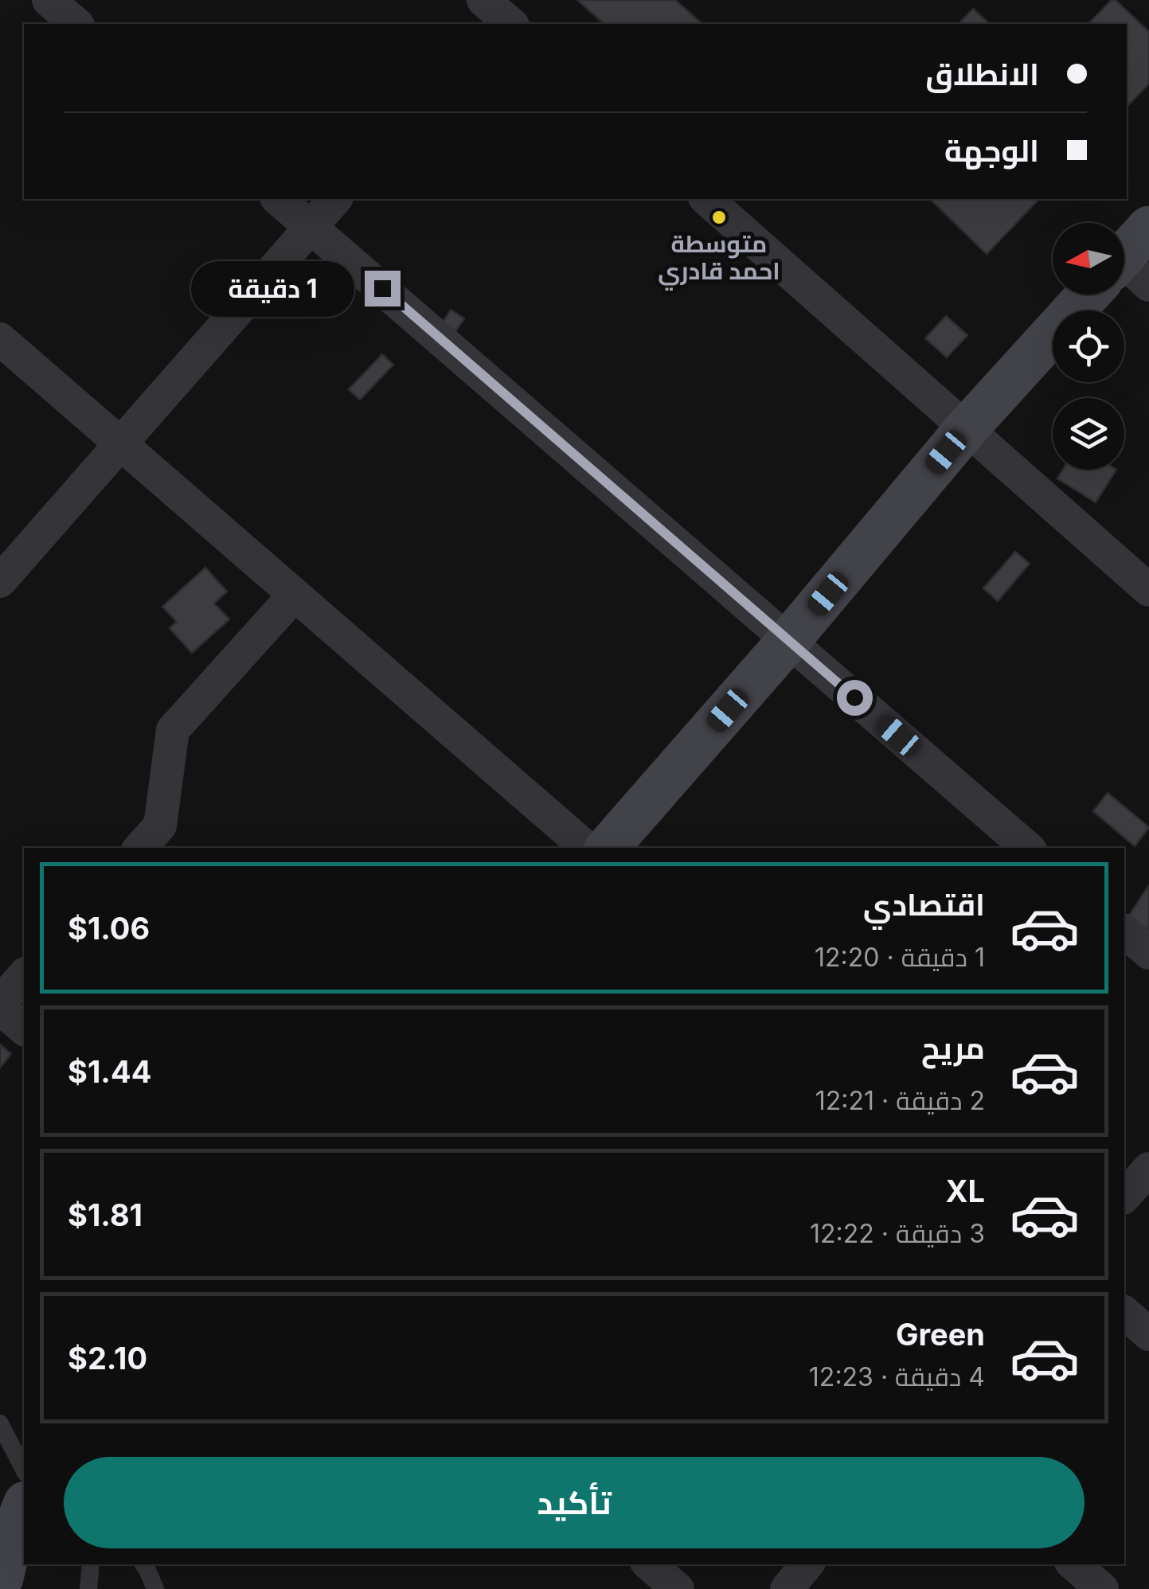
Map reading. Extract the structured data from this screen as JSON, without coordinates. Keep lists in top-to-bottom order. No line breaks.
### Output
{"places":["متوسطة احمد قادري"],"north":"left","page":{"banner":["الانطلاق","الوجهة"],"bubble":"1 دقيقة","list":[{"name":"اقتصادي","note":"1 دقيقة · 12:20","value":"$1.06"},{"name":"مريح","note":"2 دقيقة · 12:21","value":"$1.44"},{"name":"XL","note":"3 دقيقة · 12:22","value":"$1.81"},{"name":"Green","note":"4 دقيقة · 12:23","value":"$2.10"}],"buttons":"تأكيد"}}
